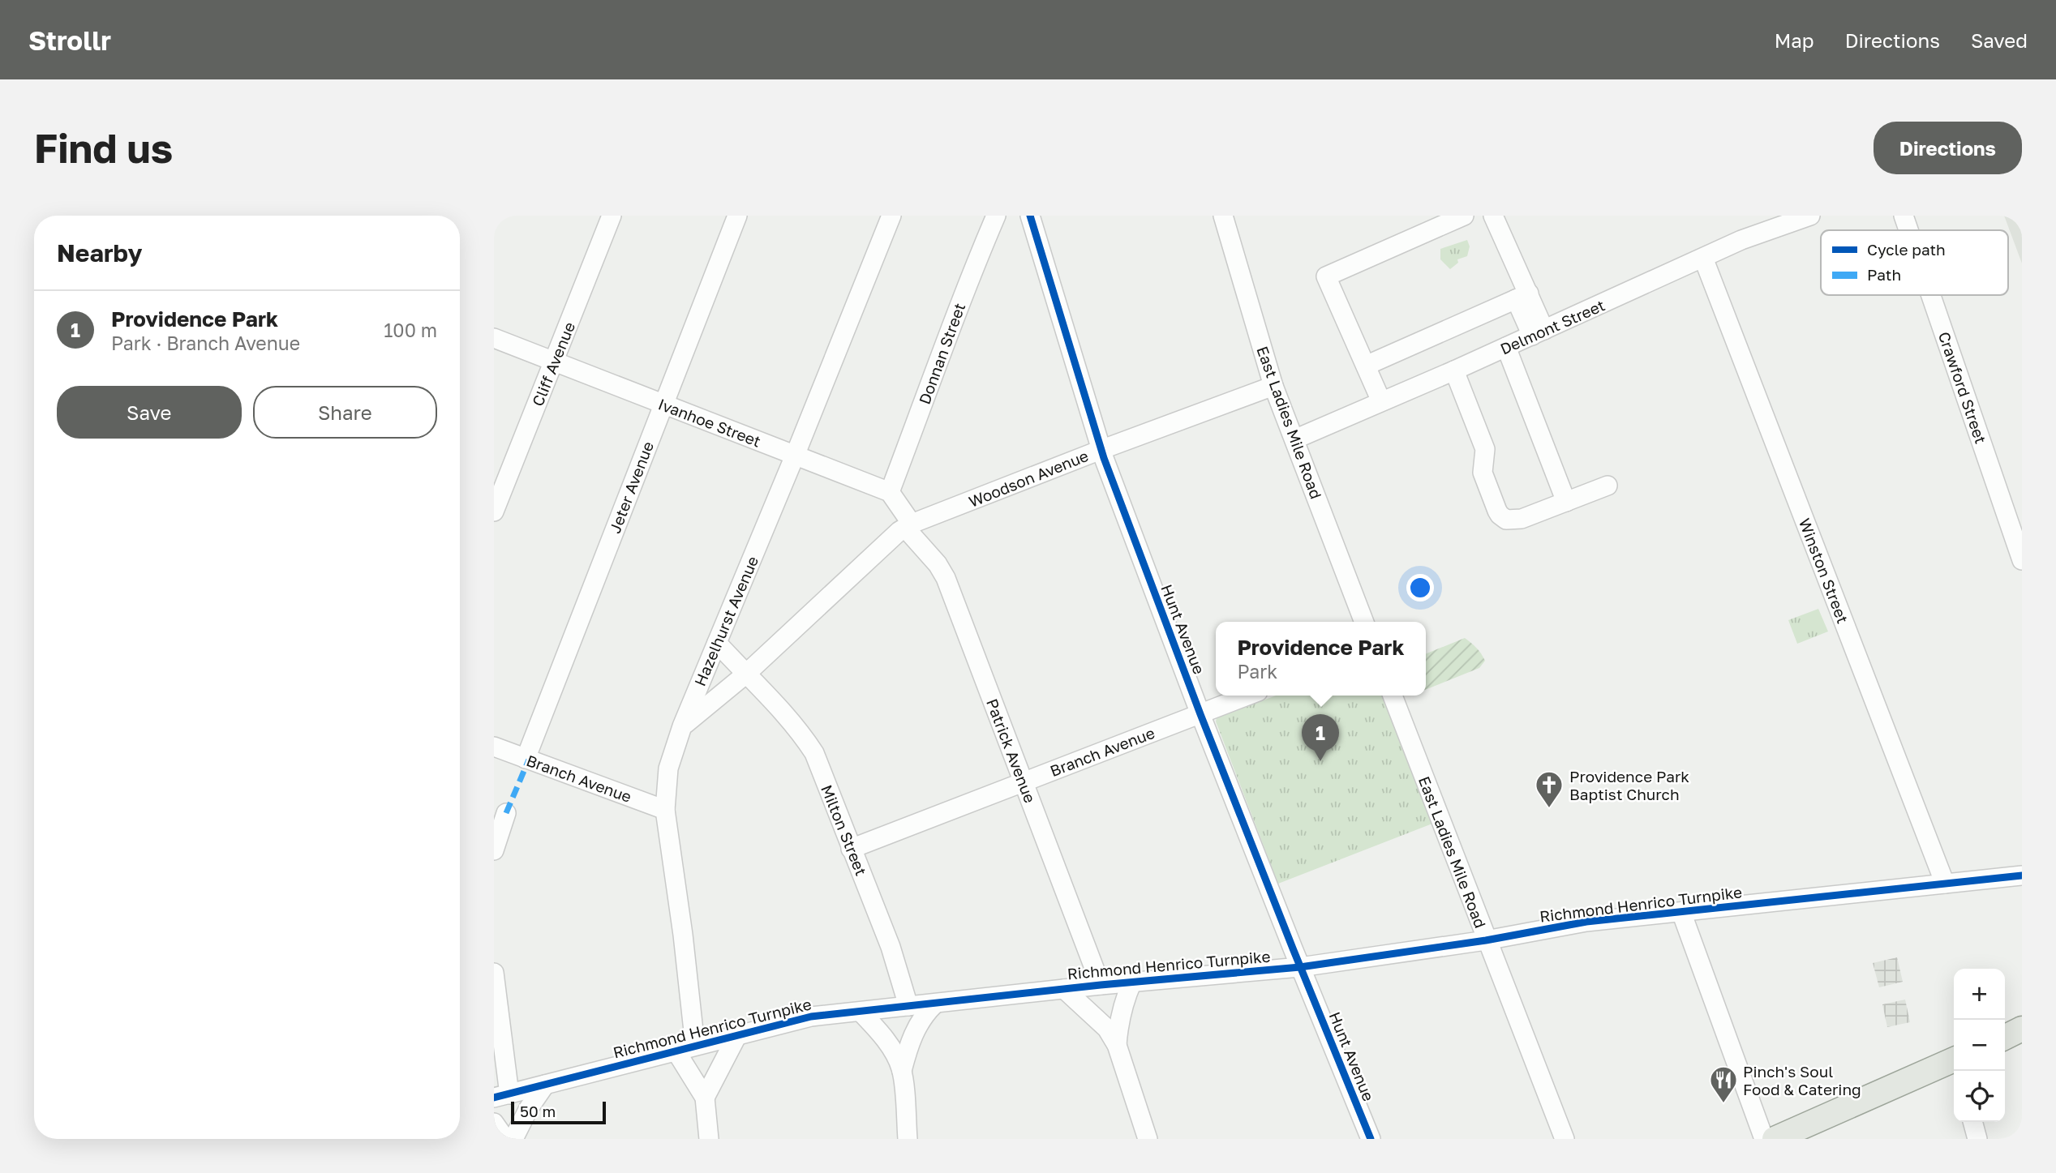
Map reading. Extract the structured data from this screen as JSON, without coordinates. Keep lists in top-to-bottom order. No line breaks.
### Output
{"streets":{"street":["Delmont Street","Donnan Street","Cliff Avenue","Crawford Street","Ivanhoe Street","East Ladies Mile Road","Woodson Avenue","Jeter Avenue","Winston Street","Hazelhurst Avenue","Hunt Avenue","Patrick Avenue","Branch Avenue","Milton Street","Richmond Henrico Turnpike"]},"crossings":[["Delmont Street","East Ladies Mile Road"],["Delmont Street","Winston Street"],["Donnan Street","Ivanhoe Street"],["Cliff Avenue","Ivanhoe Street"],["Ivanhoe Street","Jeter Avenue"],["Ivanhoe Street","Hazelhurst Avenue"],["East Ladies Mile Road","Woodson Avenue"],["East Ladies Mile Road","Richmond Henrico Turnpike"],["Woodson Avenue","Hunt Avenue"],["Woodson Avenue","Patrick Avenue"],["Jeter Avenue","Branch Avenue"],["Winston Street","Richmond Henrico Turnpike"],["Hazelhurst Avenue","Branch Avenue"],["Hazelhurst Avenue","Milton Street"],["Hazelhurst Avenue","Richmond Henrico Turnpike"],["Hunt Avenue","Branch Avenue"],["Hunt Avenue","Richmond Henrico Turnpike"],["Patrick Avenue","Branch Avenue"],["Patrick Avenue","Richmond Henrico Turnpike"],["Branch Avenue","Milton Street"],["Milton Street","Richmond Henrico Turnpike"]],"places":{"church":["Providence Park Baptist Church"],"restaurant":["Pinch's Soul Food & Catering"]},"legend":["Cycle path","Path"],"scale_bar":"50 m","page":{"header":"Strollr","nav":["Map","Directions","Saved"],"buttons":["Directions",["Save","Share"]],"title":"Find us","heading":"Nearby","list":[{"mark":"1","name":"Providence Park","note":"Park · Branch Avenue","value":"100 m"}],"popup":["Providence Park","Park"],"pins":"1","map_buttons":["+","−"],"scale":"50 m"}}
